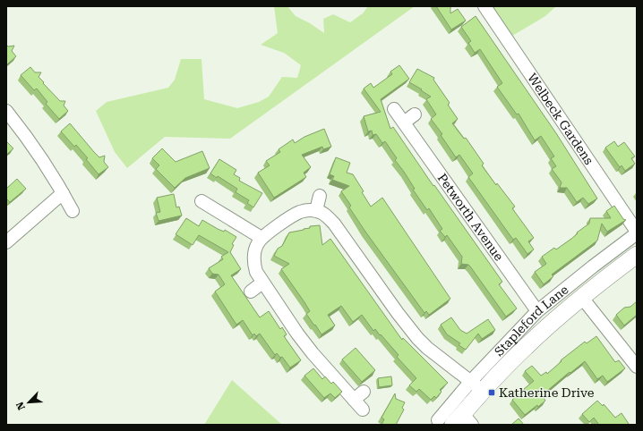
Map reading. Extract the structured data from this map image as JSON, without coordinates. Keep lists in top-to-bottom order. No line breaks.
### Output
{"streets":{"main road":["Stapleford Lane"],"street":["Welbeck Gardens","Petworth Avenue"]},"crossings":[["Welbeck Gardens","Stapleford Lane"],["Petworth Avenue","Stapleford Lane"]],"places":{"transit":["Katherine Drive"]},"north":"bottom left"}
